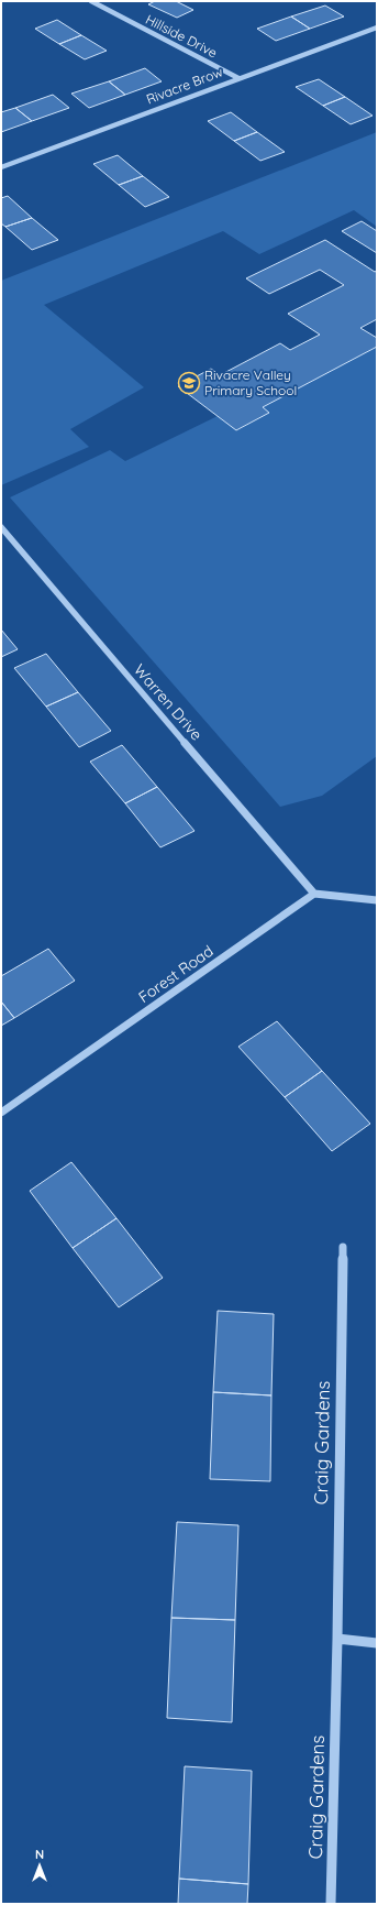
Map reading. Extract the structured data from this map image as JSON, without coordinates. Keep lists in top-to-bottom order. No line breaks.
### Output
{"streets":{"street":["Hillside Drive","Rivacre Brow","Warren Drive","Forest Road","Craig Gardens"]},"crossings":[["Hillside Drive","Rivacre Brow"],["Warren Drive","Forest Road"]],"places":{"school or university":["Rivacre Valley Primary School"]},"north":"top"}
